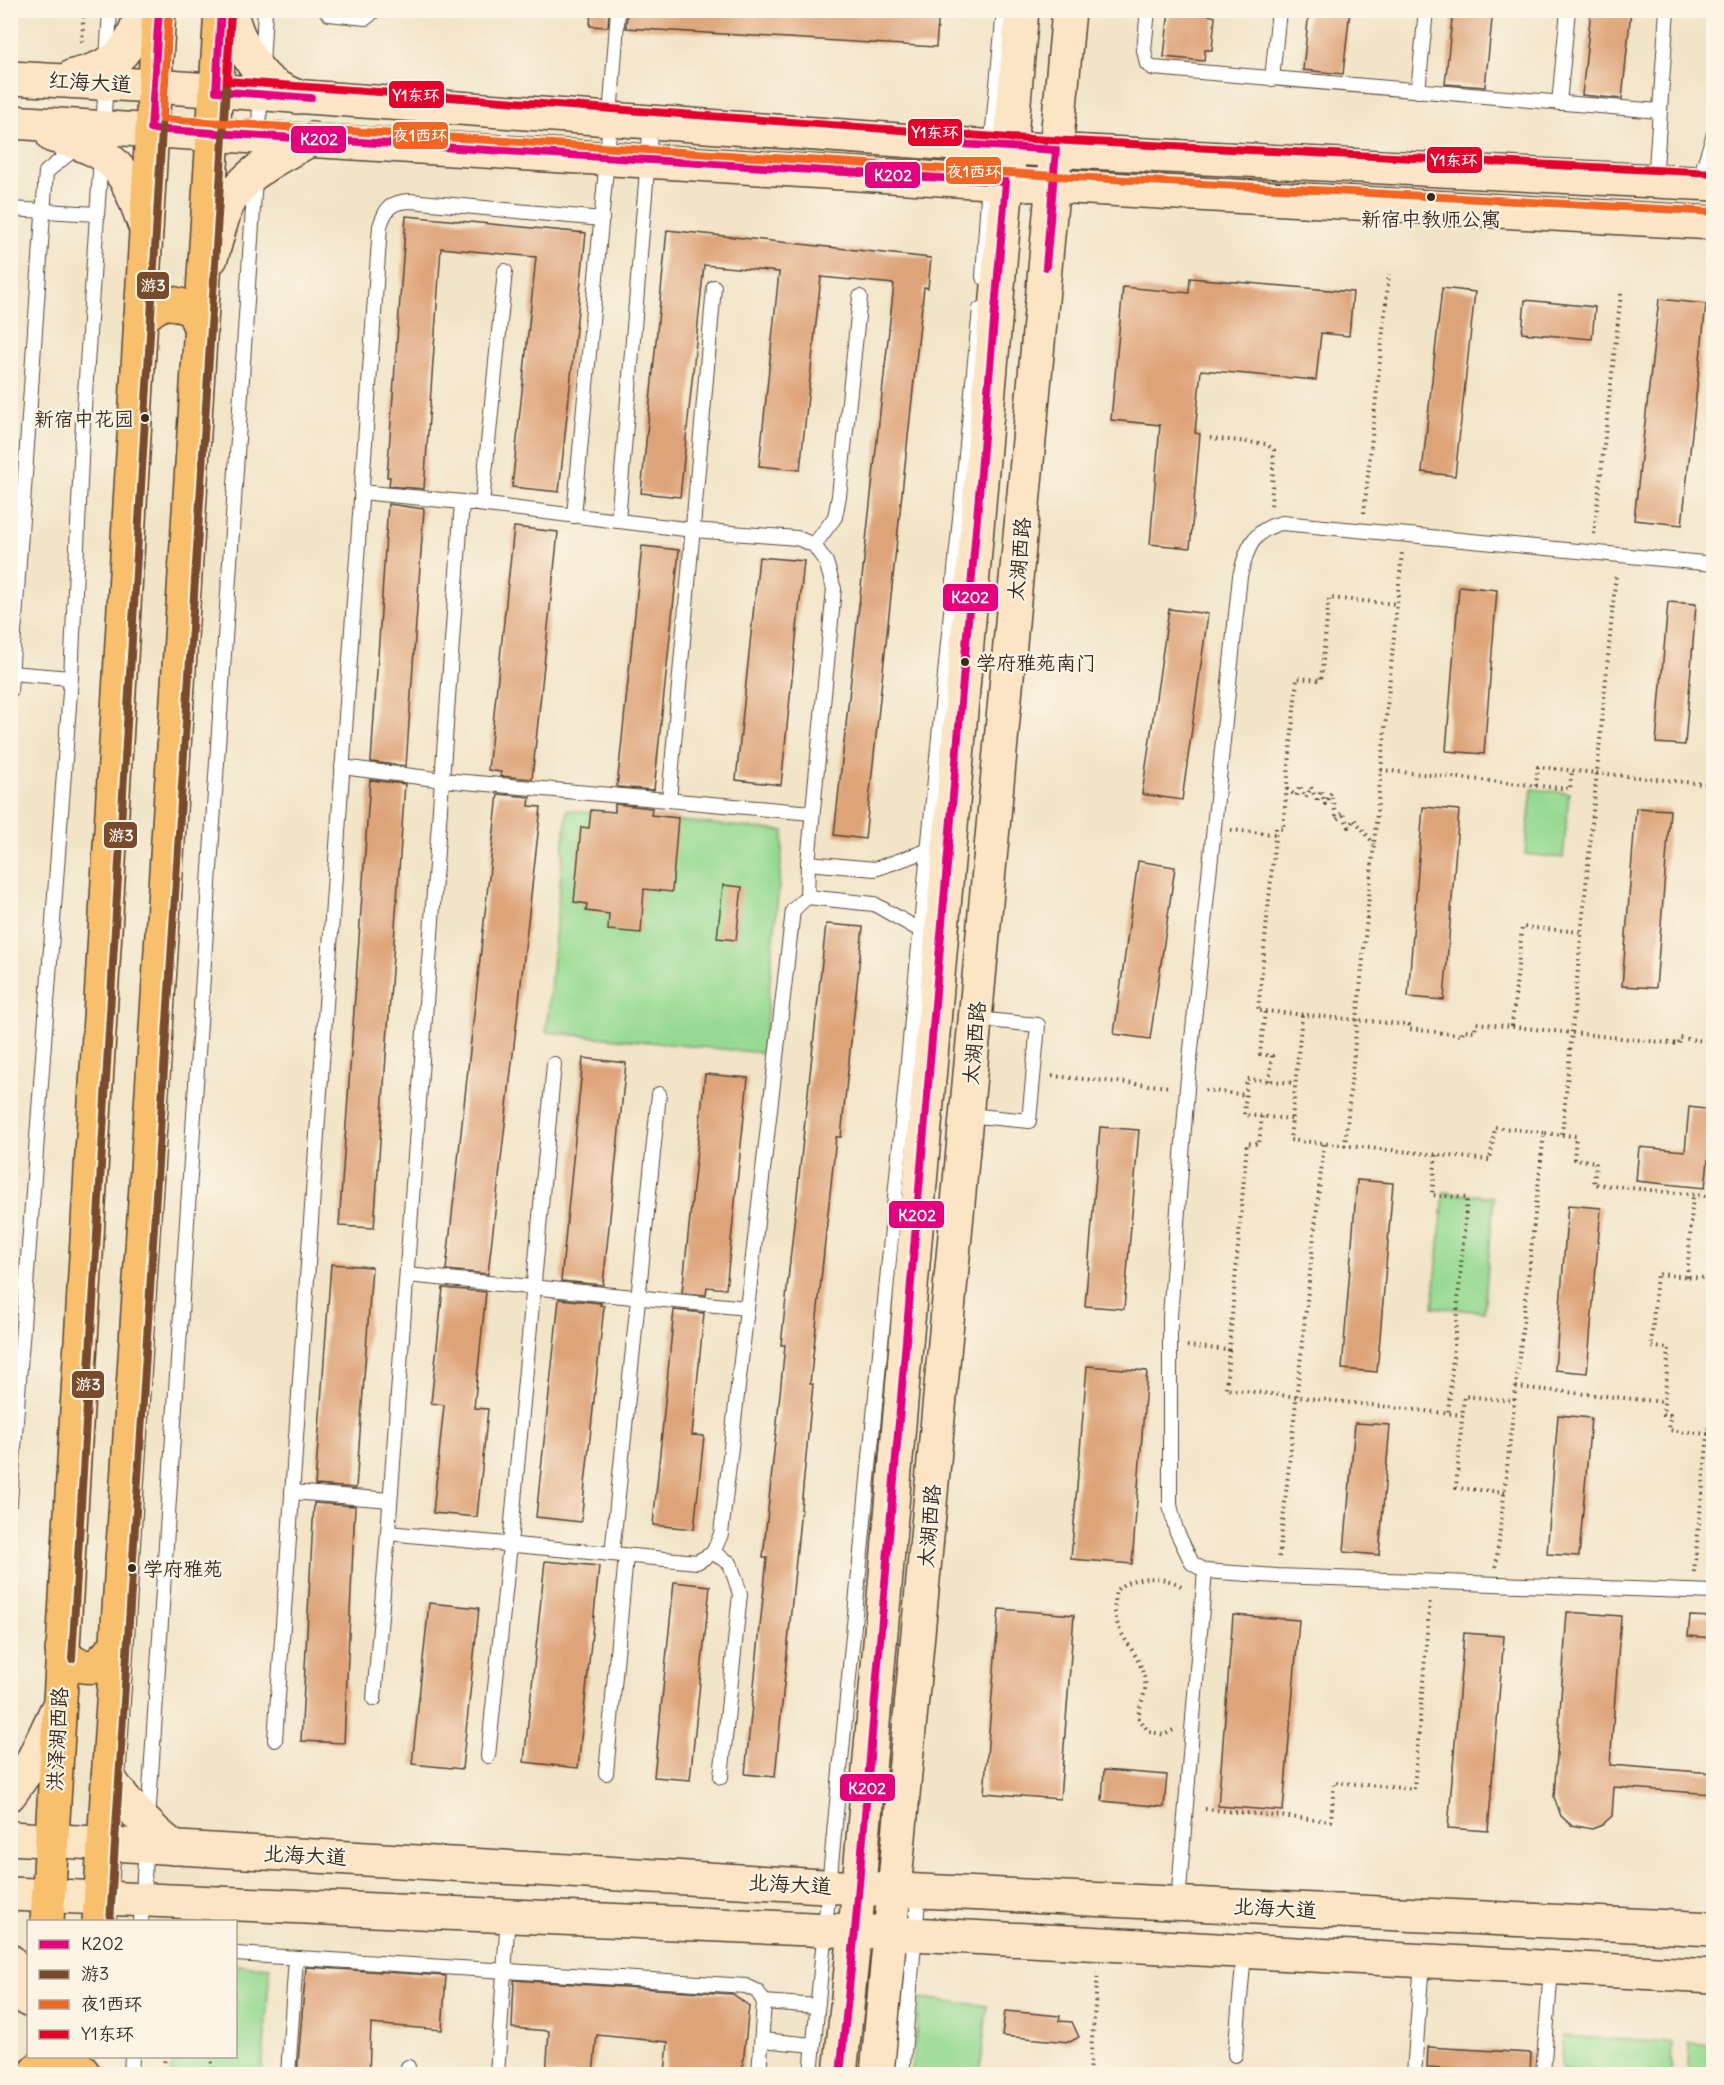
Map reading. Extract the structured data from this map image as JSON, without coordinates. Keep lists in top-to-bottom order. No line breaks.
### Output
{"streets":{"main road":["洪泽湖西路"],"street":["红海大道","太湖西路","北海大道"]},"crossings":[["红海大道","太湖西路"],["红海大道","洪泽湖西路"],["太湖西路","北海大道"],["洪泽湖西路","北海大道"]],"places":["新宿中教师公寓","新宿中花园","学府雅苑南门","学府雅苑"],"lines":["transit line K202","transit line 游3","transit line 夜1西环","transit line Y1东环"],"legend":["K202","游3","夜1西环","Y1东环"]}
